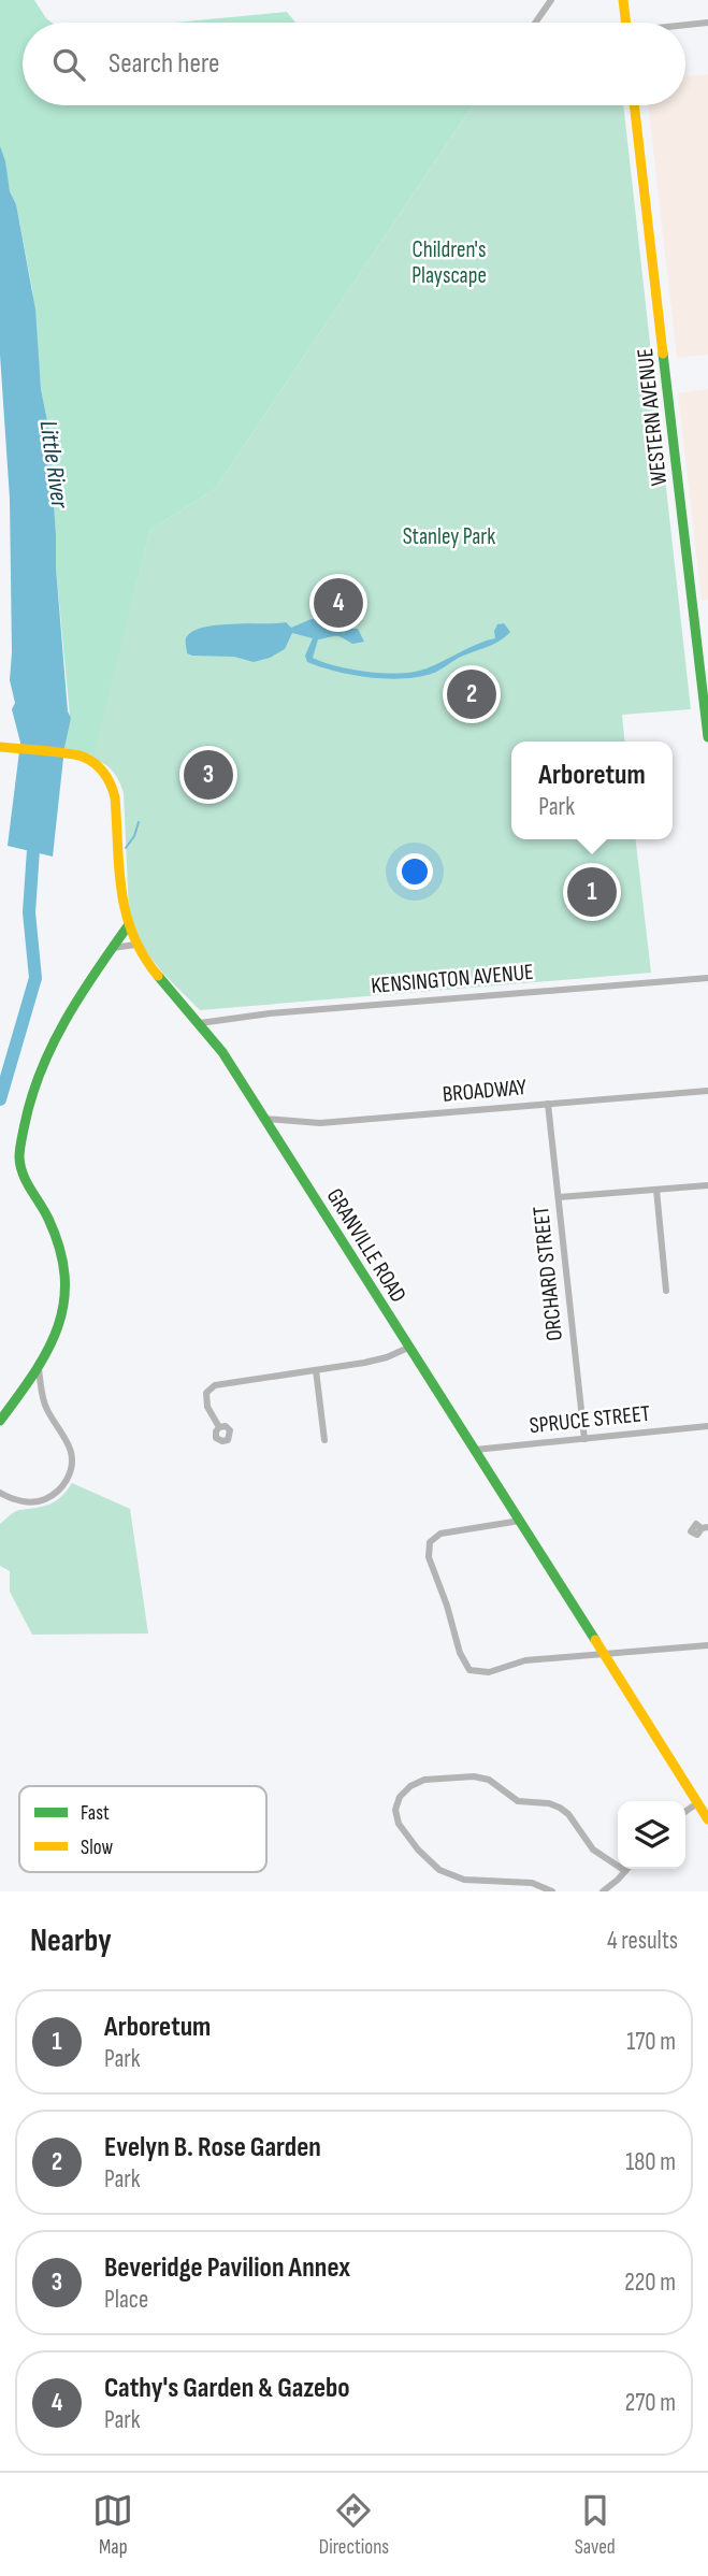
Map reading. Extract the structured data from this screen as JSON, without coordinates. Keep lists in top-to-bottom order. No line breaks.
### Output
{"streets":{"street":["WESTERN AVENUE","KENSINGTON AVENUE","BROADWAY","GRANVILLE ROAD","ORCHARD STREET","SPRUCE STREET"]},"crossings":[["KENSINGTON AVENUE","GRANVILLE ROAD"],["BROADWAY","GRANVILLE ROAD"],["BROADWAY","ORCHARD STREET"],["GRANVILLE ROAD","SPRUCE STREET"],["ORCHARD STREET","SPRUCE STREET"]],"water":["Little River"],"parks":["Children's Playscape","Stanley Park"],"legend":["Fast","Slow"],"page":{"search":"Search here","pins":["4","2","3","1"],"popup":["Arboretum","Park"],"heading":["Nearby","4 results"],"list":[{"mark":"1","name":"Arboretum","note":"Park","value":"170 m"},{"mark":"2","name":"Evelyn B. Rose Garden","note":"Park","value":"180 m"},{"mark":"3","name":"Beveridge Pavilion Annex","note":"Place","value":"220 m"},{"mark":"4","name":"Cathy's Garden & Gazebo","note":"Park","value":"270 m"}],"nav":["Map","Directions","Saved"]}}
